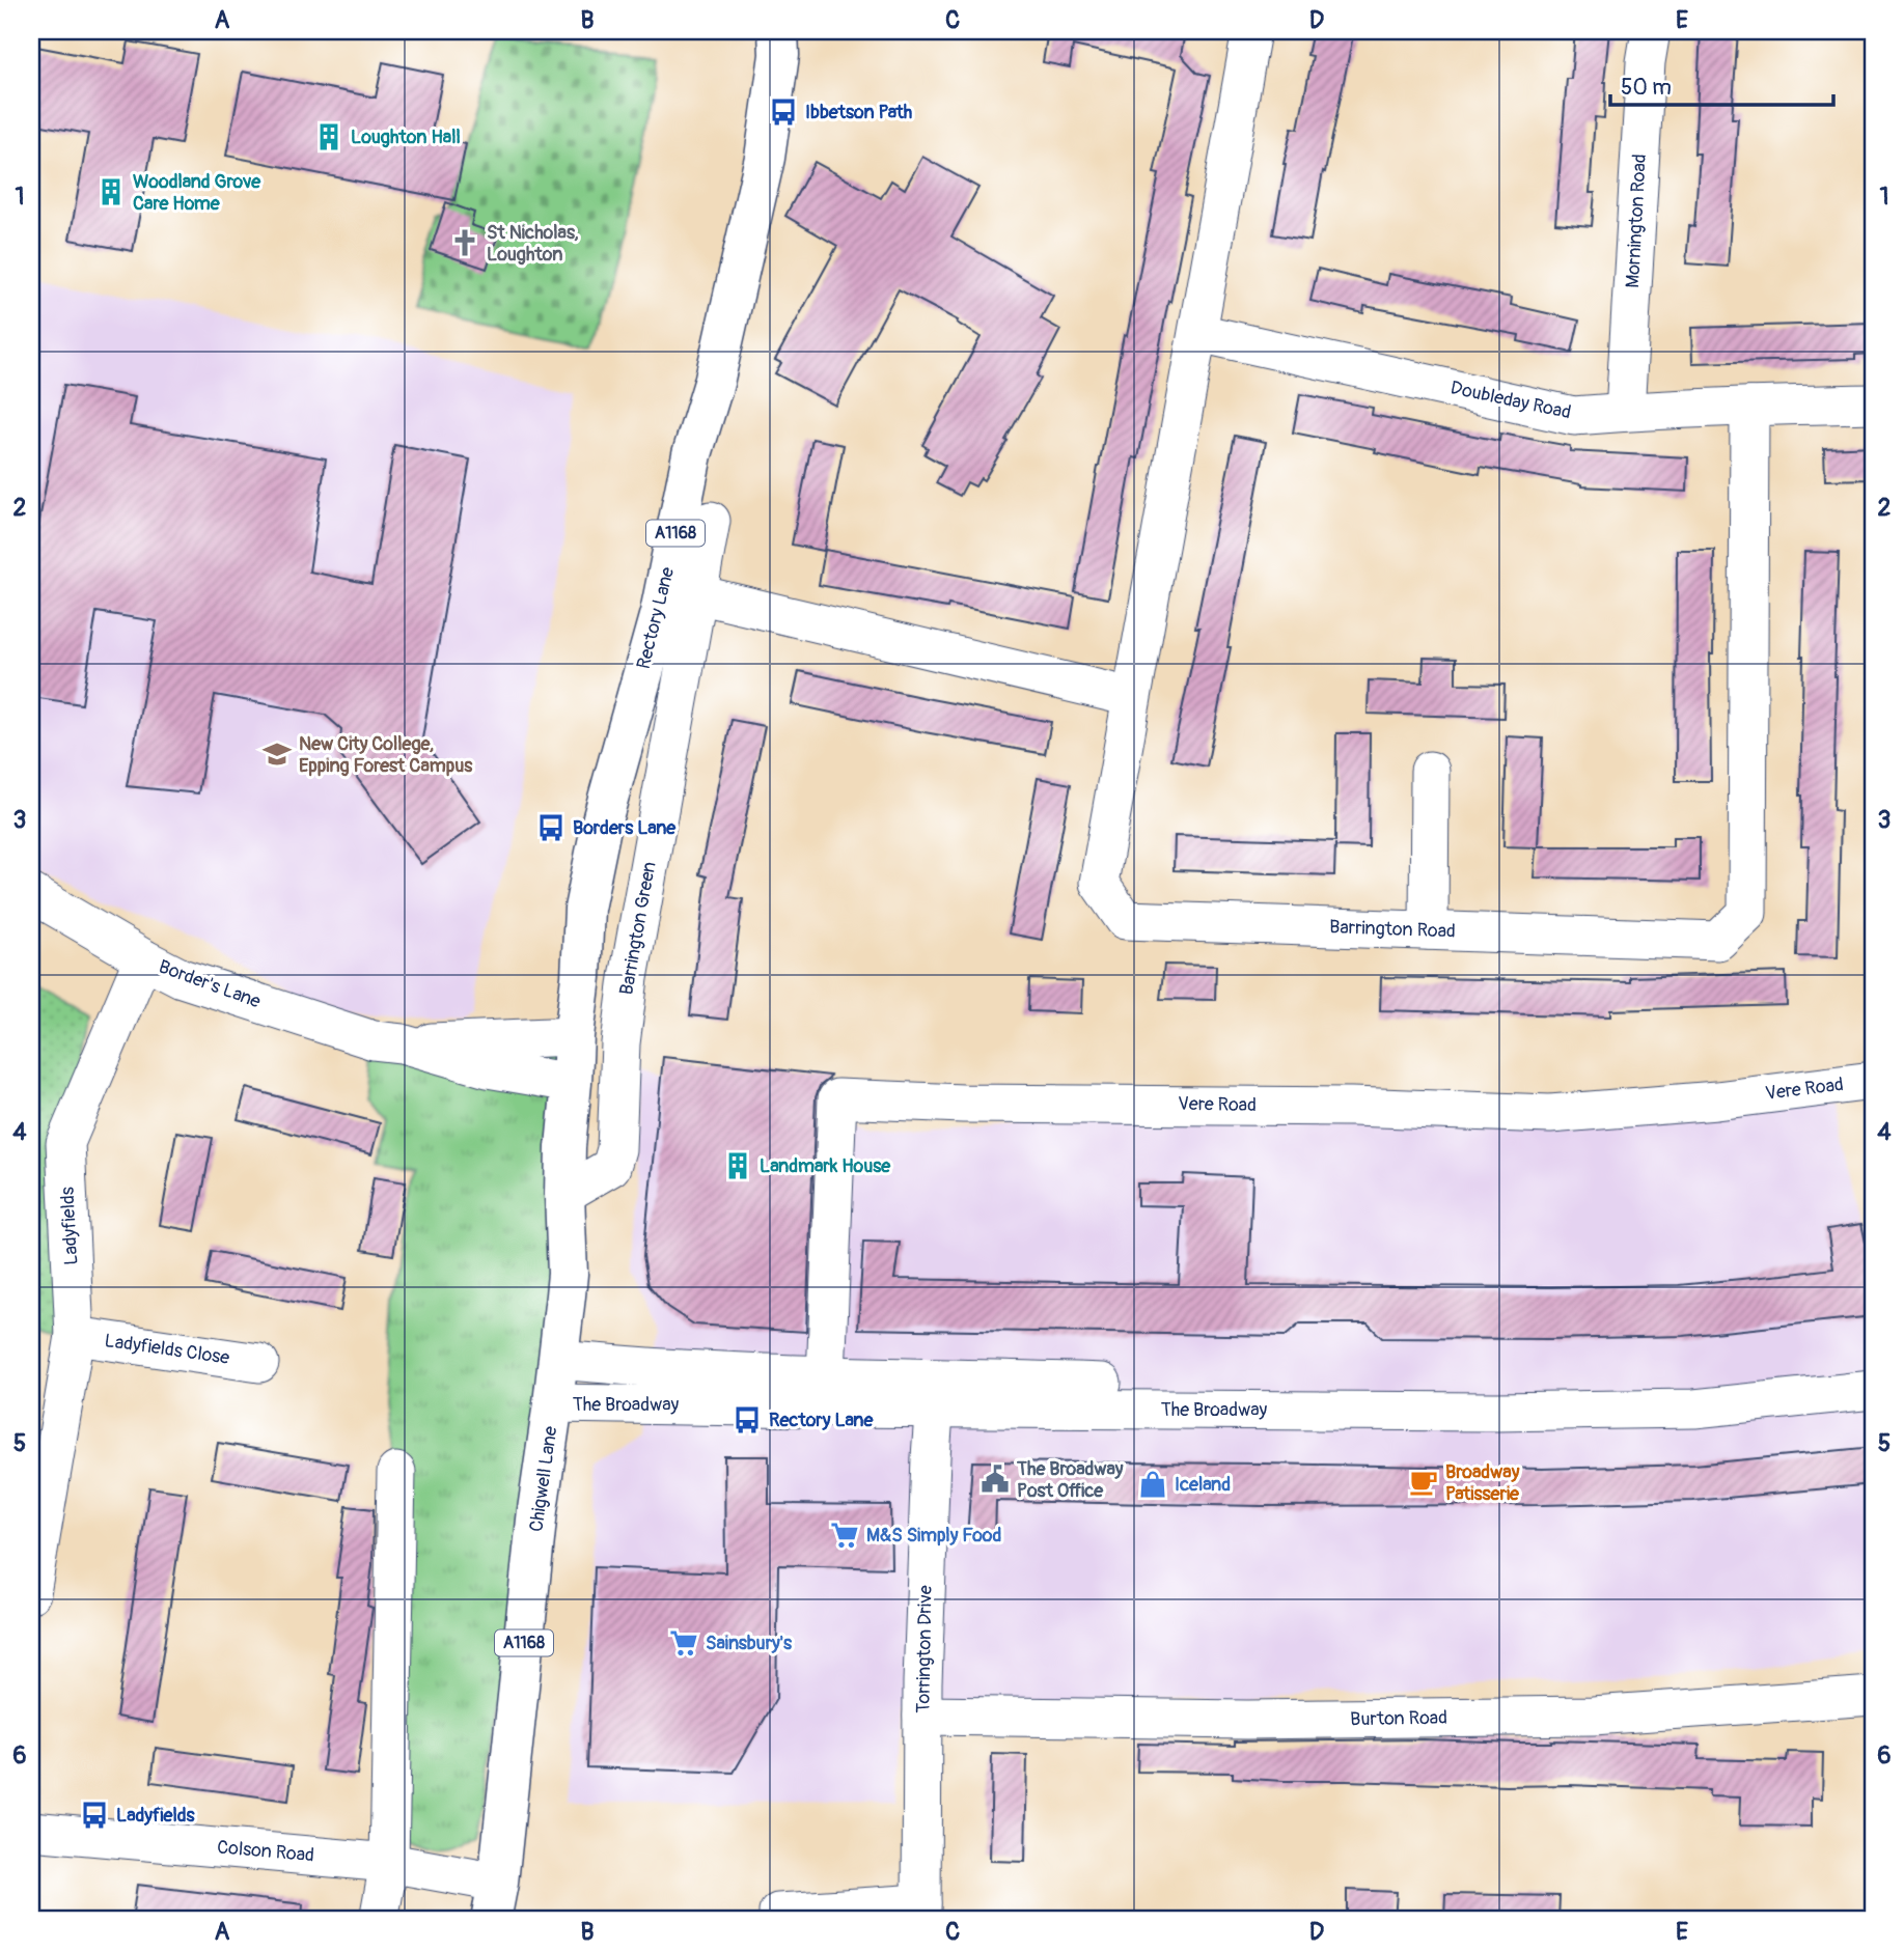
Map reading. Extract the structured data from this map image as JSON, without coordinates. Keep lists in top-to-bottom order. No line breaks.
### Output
{"streets":{"main road":["A1168","Rectory Lane","Chigwell Lane"],"street":["Mornington Road","Doubleday Road","Barrington Green","Barrington Road","Border's Lane","Vere Road","Ladyfields","Ladyfields Close","The Broadway","Torrington Drive","Burton Road","Colson Road"]},"crossings":[["Mornington Road","Doubleday Road"],["Doubleday Road","Barrington Road"],["Rectory Lane","Border's Lane"],["Rectory Lane","Chigwell Lane"],["Barrington Green","Chigwell Lane"],["Border's Lane","Ladyfields"],["Border's Lane","Chigwell Lane"],["Vere Road","The Broadway"],["Ladyfields","Ladyfields Close"],["The Broadway","Chigwell Lane"],["The Broadway","Torrington Drive"],["Chigwell Lane","Colson Road"],["Torrington Drive","Burton Road"]],"places":{"bus stop":["Ibbetson Path","Borders Lane","Rectory Lane","Ladyfields"],"building":["Loughton Hall","Woodland Grove Care Home","Landmark House"],"church":["St Nicholas, Loughton"],"school or university":["New City College, Epping Forest Campus"],"public building":["The Broadway Post Office"],"cafe":["Broadway Patisserie"],"shop":["Iceland"],"supermarket":["M&S Simply Food","Sainsbury's"]},"scale_bar":"50 m","grid":{"columns":["A","B","C","D","E"],"rows":["1","2","3","4","5","6"]}}
